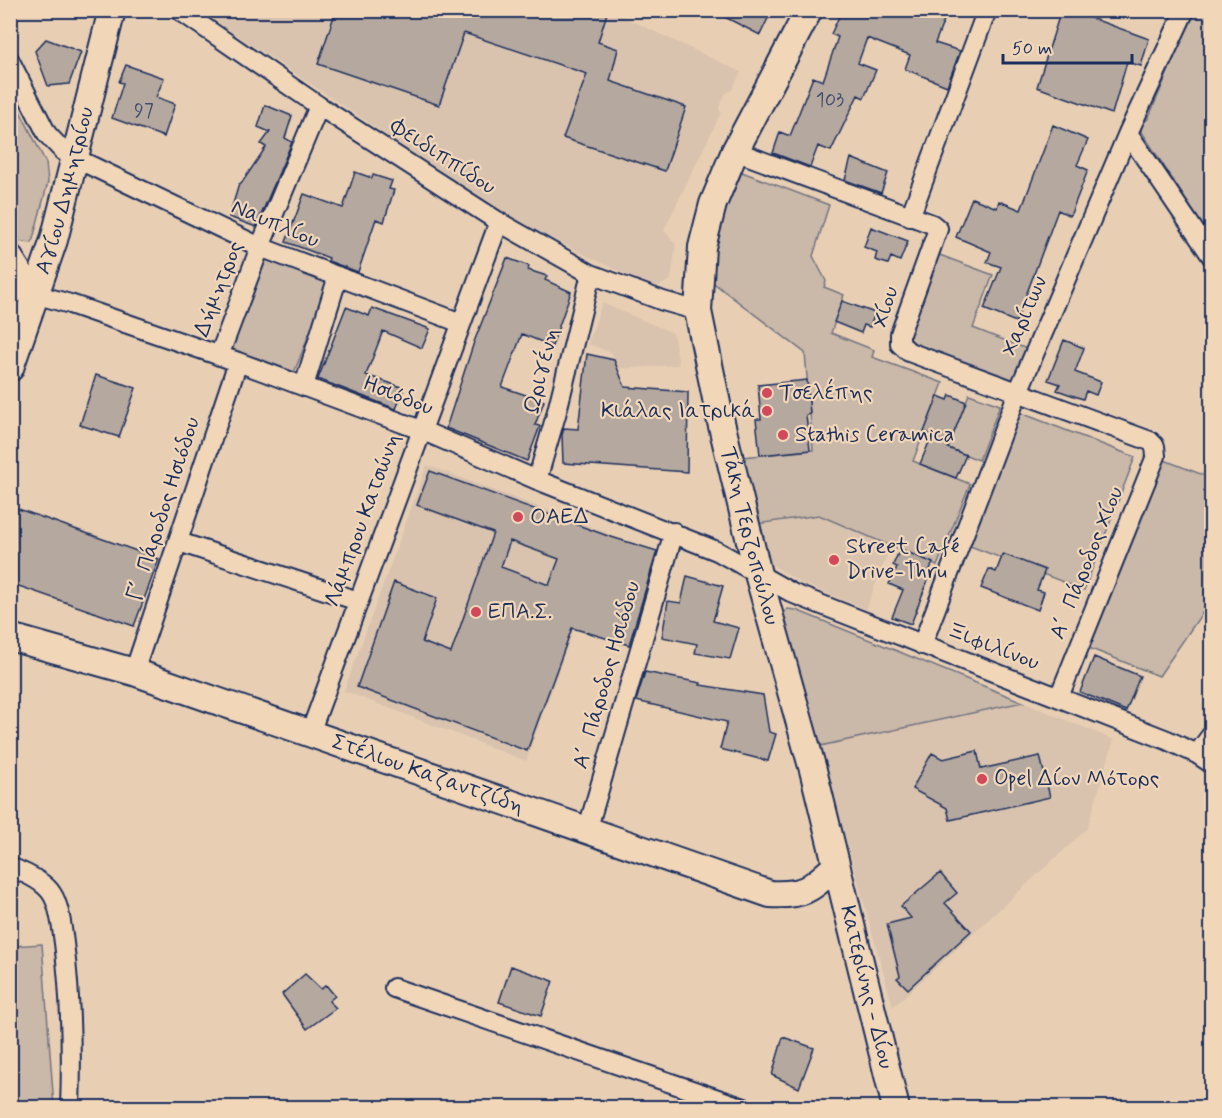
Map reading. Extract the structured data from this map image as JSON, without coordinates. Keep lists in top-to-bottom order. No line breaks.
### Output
{"streets":{"street":["Φειδιππίδου","Αγίου Δημητρίου","Ναυπλίου","Δήμητρος","Χίου","Χαρίτων","Ωριγένη","Ησιόδου","Γ΄ Πάροδος Ησιόδου","Λάμπρου Κατσώνη","Τάκη Τερζοπούλου","Α΄ Πάροδος Χίου","Ξιφιλίνου","Α΄ Πάροδος Ησιόδου","Στέλιου Καζαντζίδη","Κατερίνης - Δίου"]},"crossings":[["Φειδιππίδου","Δήμητρος"],["Φειδιππίδου","Ωριγένη"],["Φειδιππίδου","Λάμπρου Κατσώνη"],["Φειδιππίδου","Τάκη Τερζοπούλου"],["Αγίου Δημητρίου","Ναυπλίου"],["Αγίου Δημητρίου","Ησιόδου"],["Ναυπλίου","Δήμητρος"],["Ναυπλίου","Λάμπρου Κατσώνη"],["Δήμητρος","Ησιόδου"],["Χίου","Χαρίτων"],["Χίου","Τάκη Τερζοπούλου"],["Χίου","Α΄ Πάροδος Χίου"],["Χαρίτων","Ξιφιλίνου"],["Ωριγένη","Ησιόδου"],["Ησιόδου","Γ΄ Πάροδος Ησιόδου"],["Ησιόδου","Λάμπρου Κατσώνη"],["Ησιόδου","Τάκη Τερζοπούλου"],["Ησιόδου","Ξιφιλίνου"],["Ησιόδου","Α΄ Πάροδος Ησιόδου"],["Γ΄ Πάροδος Ησιόδου","Στέλιου Καζαντζίδη"],["Λάμπρου Κατσώνη","Στέλιου Καζαντζίδη"],["Τάκη Τερζοπούλου","Ξιφιλίνου"],["Τάκη Τερζοπούλου","Στέλιου Καζαντζίδη"],["Τάκη Τερζοπούλου","Κατερίνης - Δίου"],["Α΄ Πάροδος Χίου","Ξιφιλίνου"],["Α΄ Πάροδος Ησιόδου","Στέλιου Καζαντζίδη"],["Στέλιου Καζαντζίδη","Κατερίνης - Δίου"]],"places":["Τσελέπης","Κιάλας Ιατρικά","Stathis Ceramica","ΟΑΕΔ","Street Café Drive-Thru","ΕΠΑ.Σ.","Opel Δίον Μότορς"],"house_numbers":["103","97"],"scale_bar":"50 m"}
